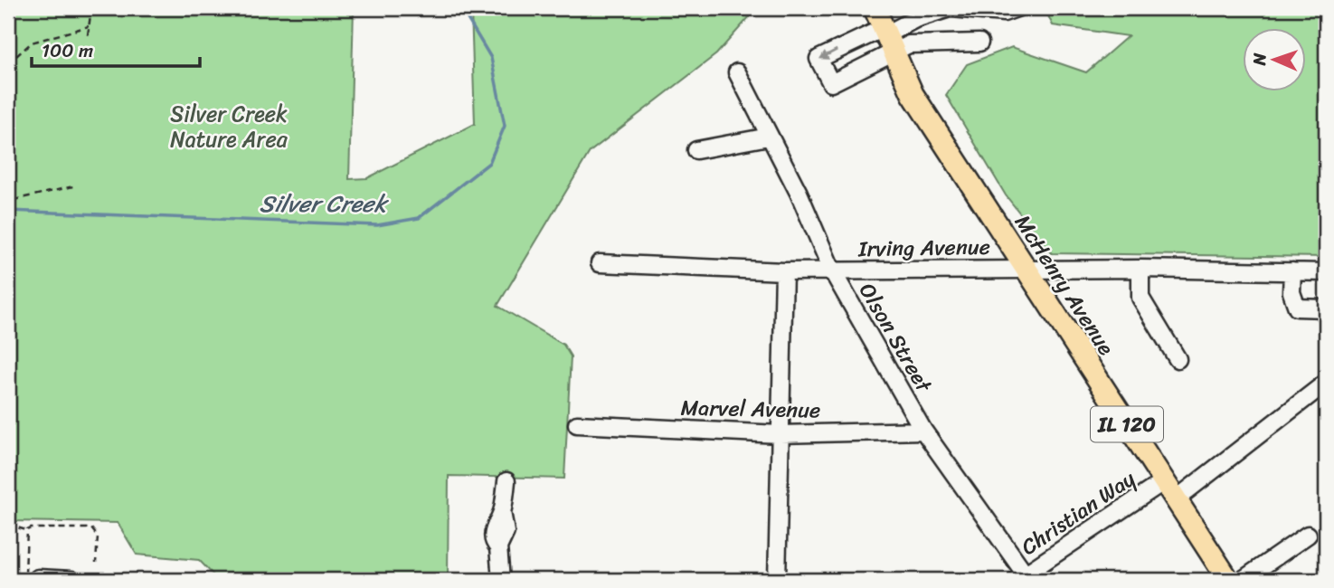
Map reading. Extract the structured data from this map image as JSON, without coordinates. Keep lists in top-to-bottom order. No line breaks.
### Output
{"streets":{"main road":["McHenry Avenue","IL 120"],"street":["Irving Avenue","Olson Street","Marvel Avenue","Christian Way"]},"crossings":[["Irving Avenue","McHenry Avenue"],["Irving Avenue","Olson Street"],["McHenry Avenue","Christian Way"],["Olson Street","Marvel Avenue"],["Olson Street","Christian Way"]],"water":["Silver Creek"],"parks":["Silver Creek Nature Area"],"scale_bar":"100 m","north":"left"}
